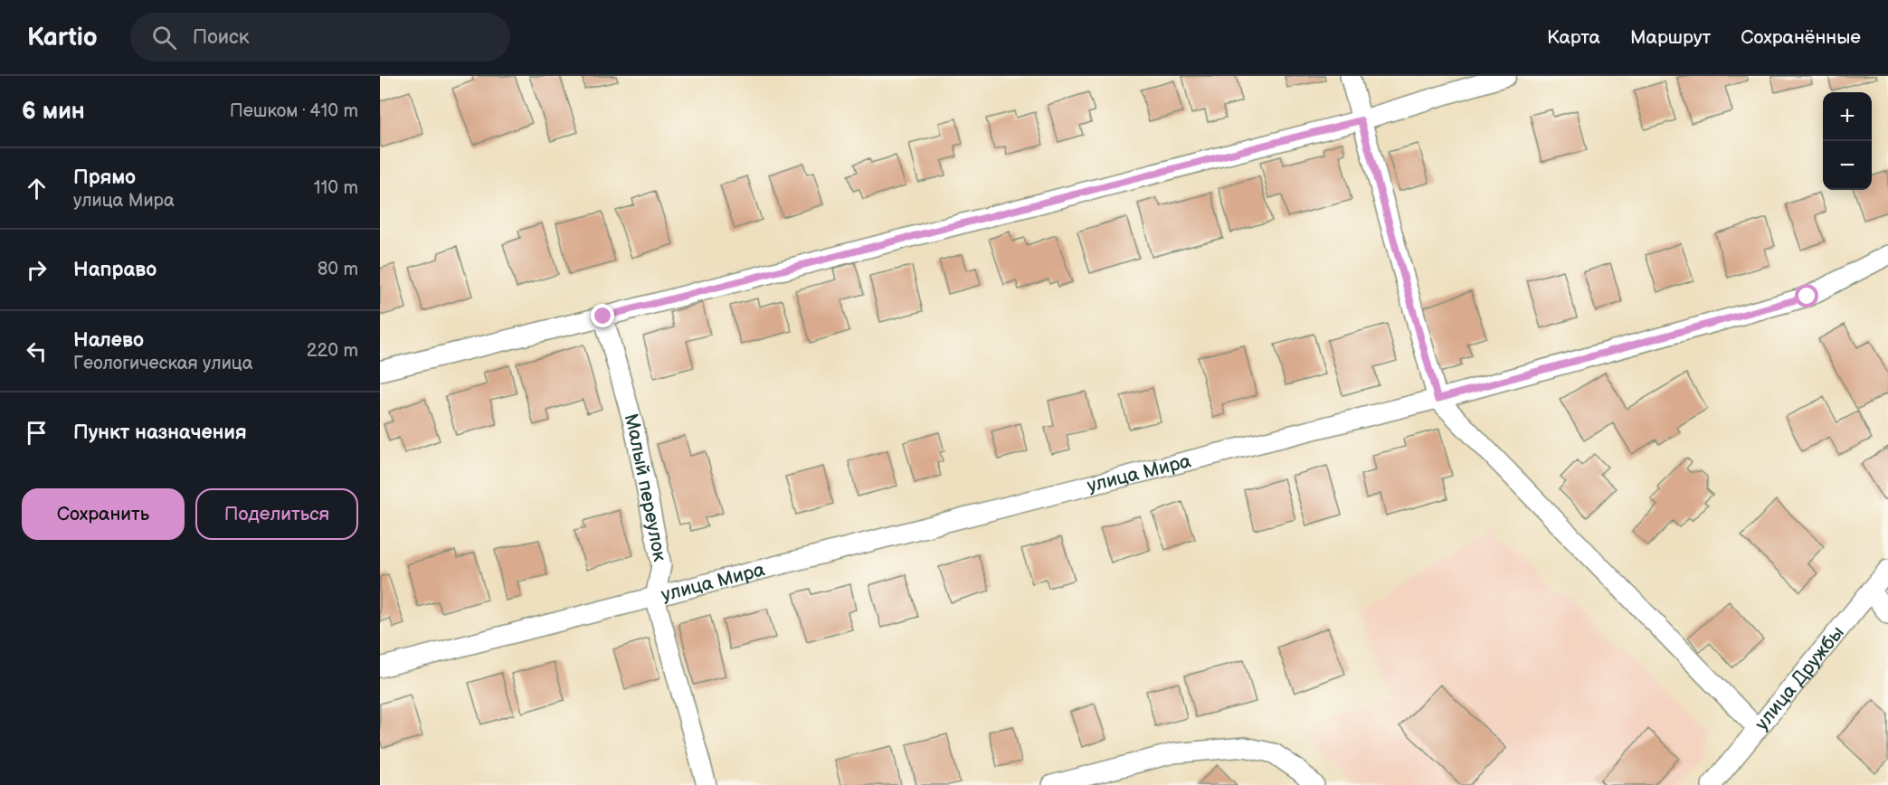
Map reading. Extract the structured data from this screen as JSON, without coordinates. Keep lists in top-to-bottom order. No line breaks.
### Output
{"streets":{"street":["улица Мира","Малый переулок","улица Дружбы"]},"crossings":[["улица Мира","Малый переулок"]],"page":{"header":"Kartio","search":"Поиск","nav":["Карта","Маршрут","Сохранённые"],"heading":["6 мин","Пешком · 410 m"],"map_buttons":["+","−"],"list":[["Прямо","улица Мира","110 m"],["Направо","80 m"],["Налево","Геологическая улица","220 m"],"Пункт назначения"],"buttons":["Сохранить","Поделиться"]}}
